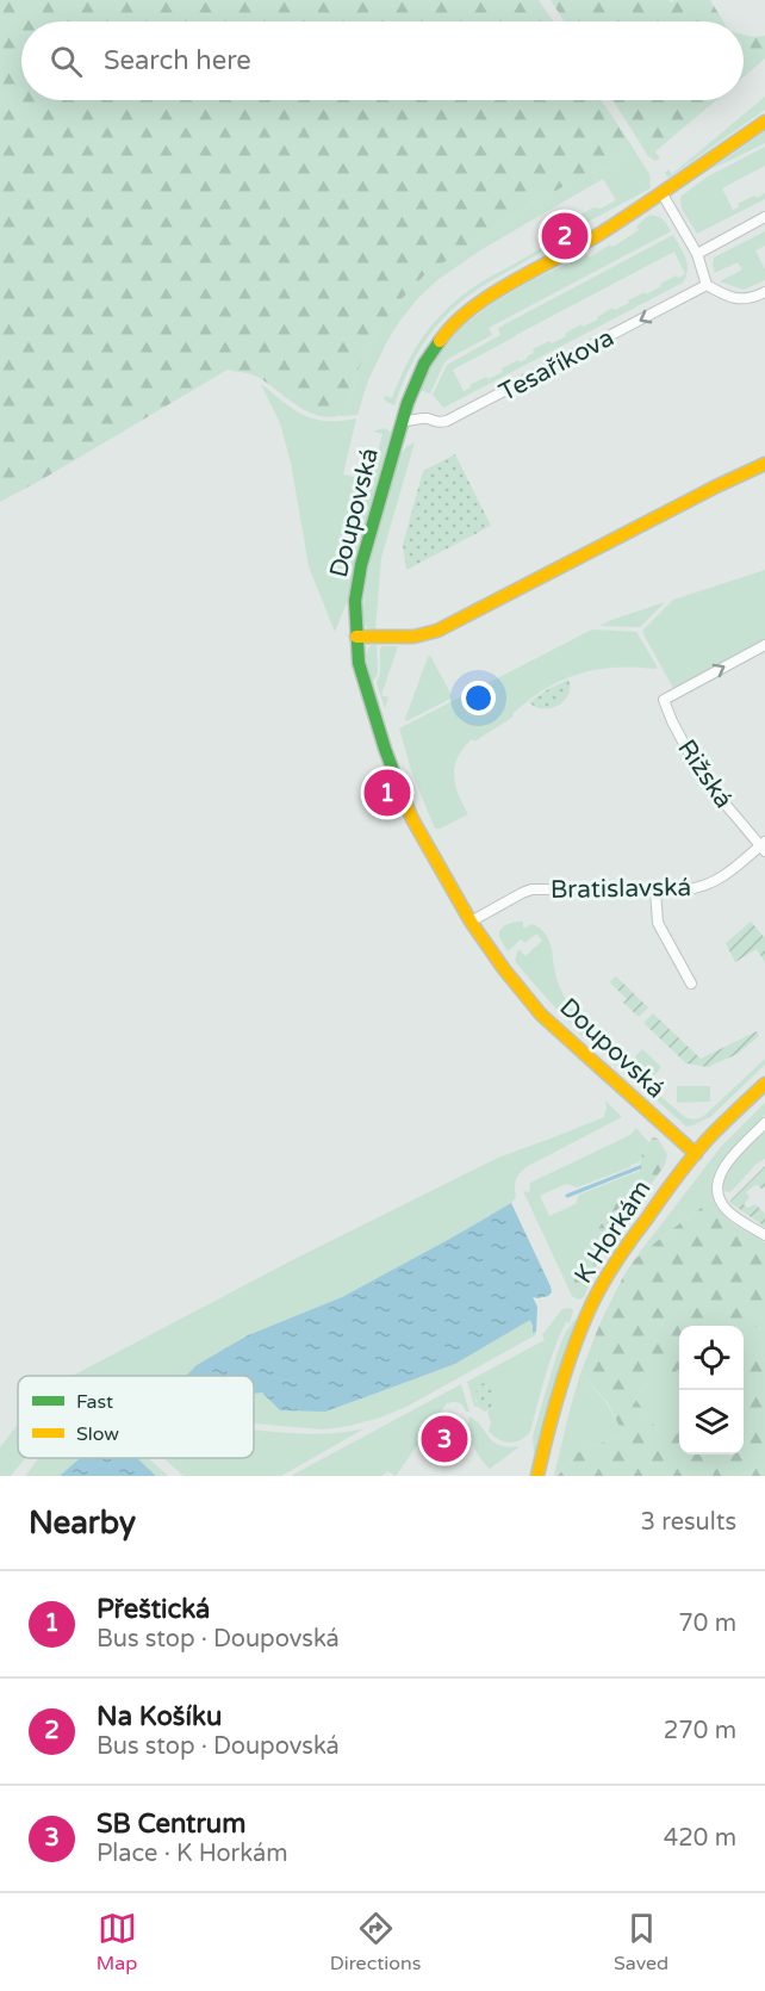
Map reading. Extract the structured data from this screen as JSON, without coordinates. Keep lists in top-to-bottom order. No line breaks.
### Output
{"streets":{"street":["Tesaříkova","Doupovská","Rižská","Bratislavská","K Horkám"]},"crossings":[["Tesaříkova","Doupovská"],["Doupovská","Bratislavská"],["Doupovská","K Horkám"],["Rižská","Bratislavská"]],"one_way":["Tesaříkova"],"legend":["Fast","Slow"],"page":{"search":"Search here","pins":["2","1","3"],"heading":["Nearby","3 results"],"list":[{"mark":"1","name":"Přeštická","note":"Bus stop · Doupovská","value":"70 m"},{"mark":"2","name":"Na Košíku","note":"Bus stop · Doupovská","value":"270 m"},{"mark":"3","name":"SB Centrum","note":"Place · K Horkám","value":"420 m"}],"nav":["Map","Directions","Saved"]}}
